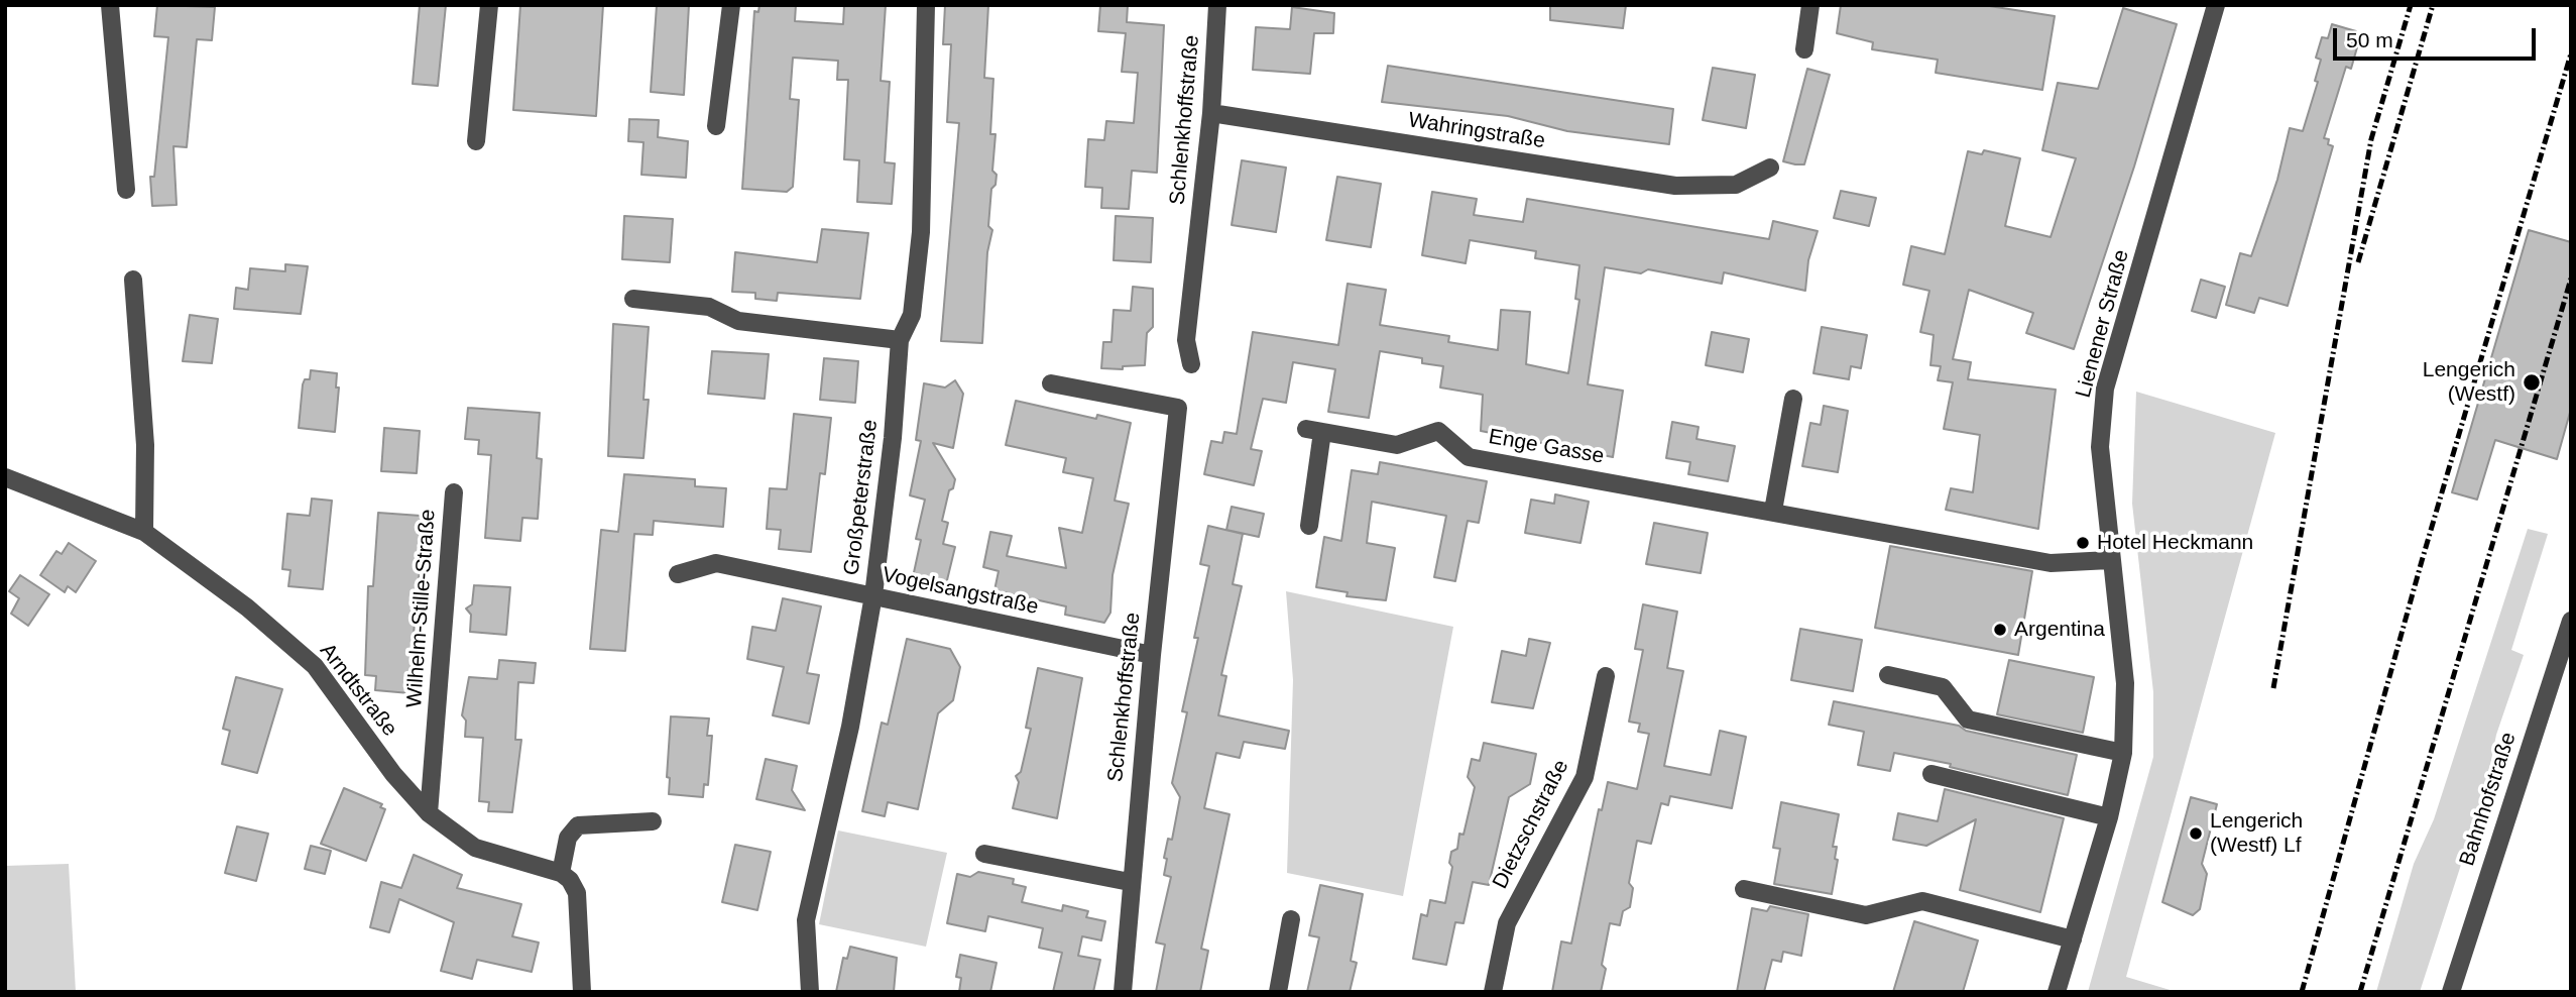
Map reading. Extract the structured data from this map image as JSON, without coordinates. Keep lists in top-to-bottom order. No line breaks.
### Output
{"streets":{"street":["Schlenkhoffstraße","Wahringstraße","Lienener Straße","Enge Gasse","Großpeterstraße","Vogelsangstraße","Wilhelm-Stille-Straße","Arndtstraße","Bahnhofstraße","Dietzschstraße"]},"crossings":[["Schlenkhoffstraße","Wahringstraße"],["Schlenkhoffstraße","Vogelsangstraße"],["Lienener Straße","Enge Gasse"],["Großpeterstraße","Vogelsangstraße"],["Wilhelm-Stille-Straße","Arndtstraße"]],"places":["Lengerich (Westf)","Hotel Heckmann","Argentina","Lengerich (Westf) Lf"],"scale_bar":"50 m"}
